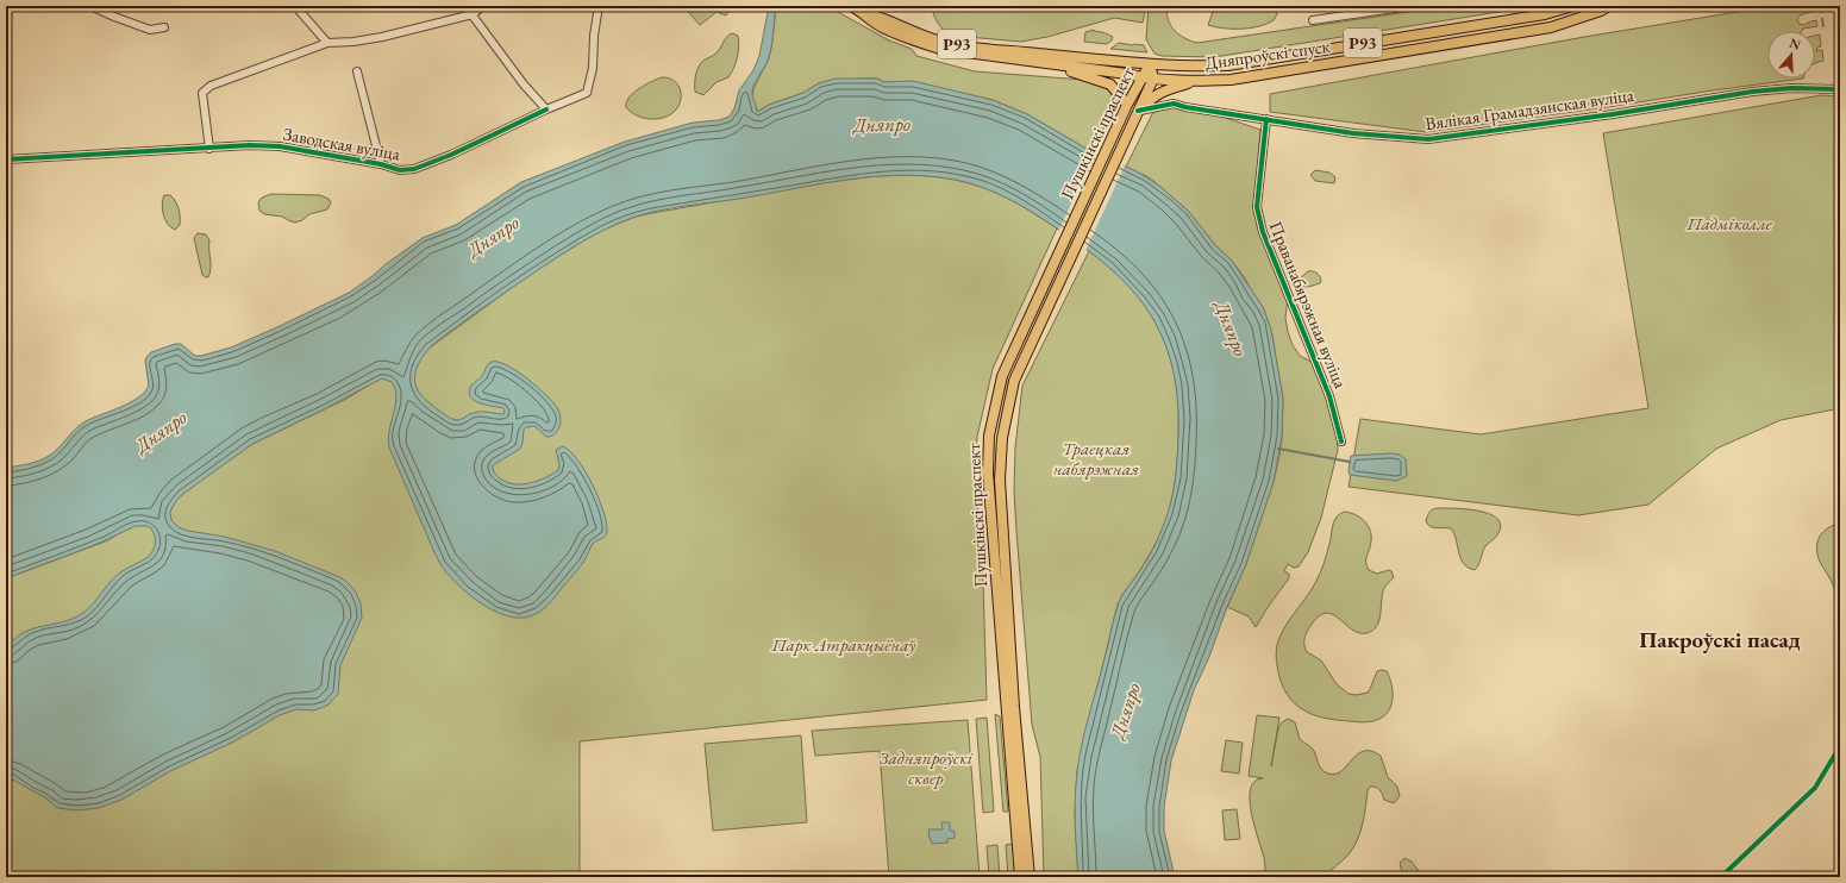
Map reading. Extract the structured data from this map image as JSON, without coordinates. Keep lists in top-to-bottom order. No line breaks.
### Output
{"streets":{"main road":["Р93","Дняпроўскі спуск","Пушкінскі праспект"],"street":["Вялікая Грамадзянская вуліца","Заводская вуліца","Праванабярэжная вуліца"]},"crossings":[["Р93","Дняпроўскі спуск"],["Р93","Пушкінскі праспект"],["Дняпроўскі спуск","Пушкінскі праспект"],["Вялікая Грамадзянская вуліца","Пушкінскі праспект"],["Вялікая Грамадзянская вуліца","Праванабярэжная вуліца"]],"districts":["Пакроўскі пасад"],"water":["Дняпро"],"parks":["Падміколле","Траецкая набярэжная","Парк Атракцыёнаў","Задняпроўскі сквер"],"north":"top"}
